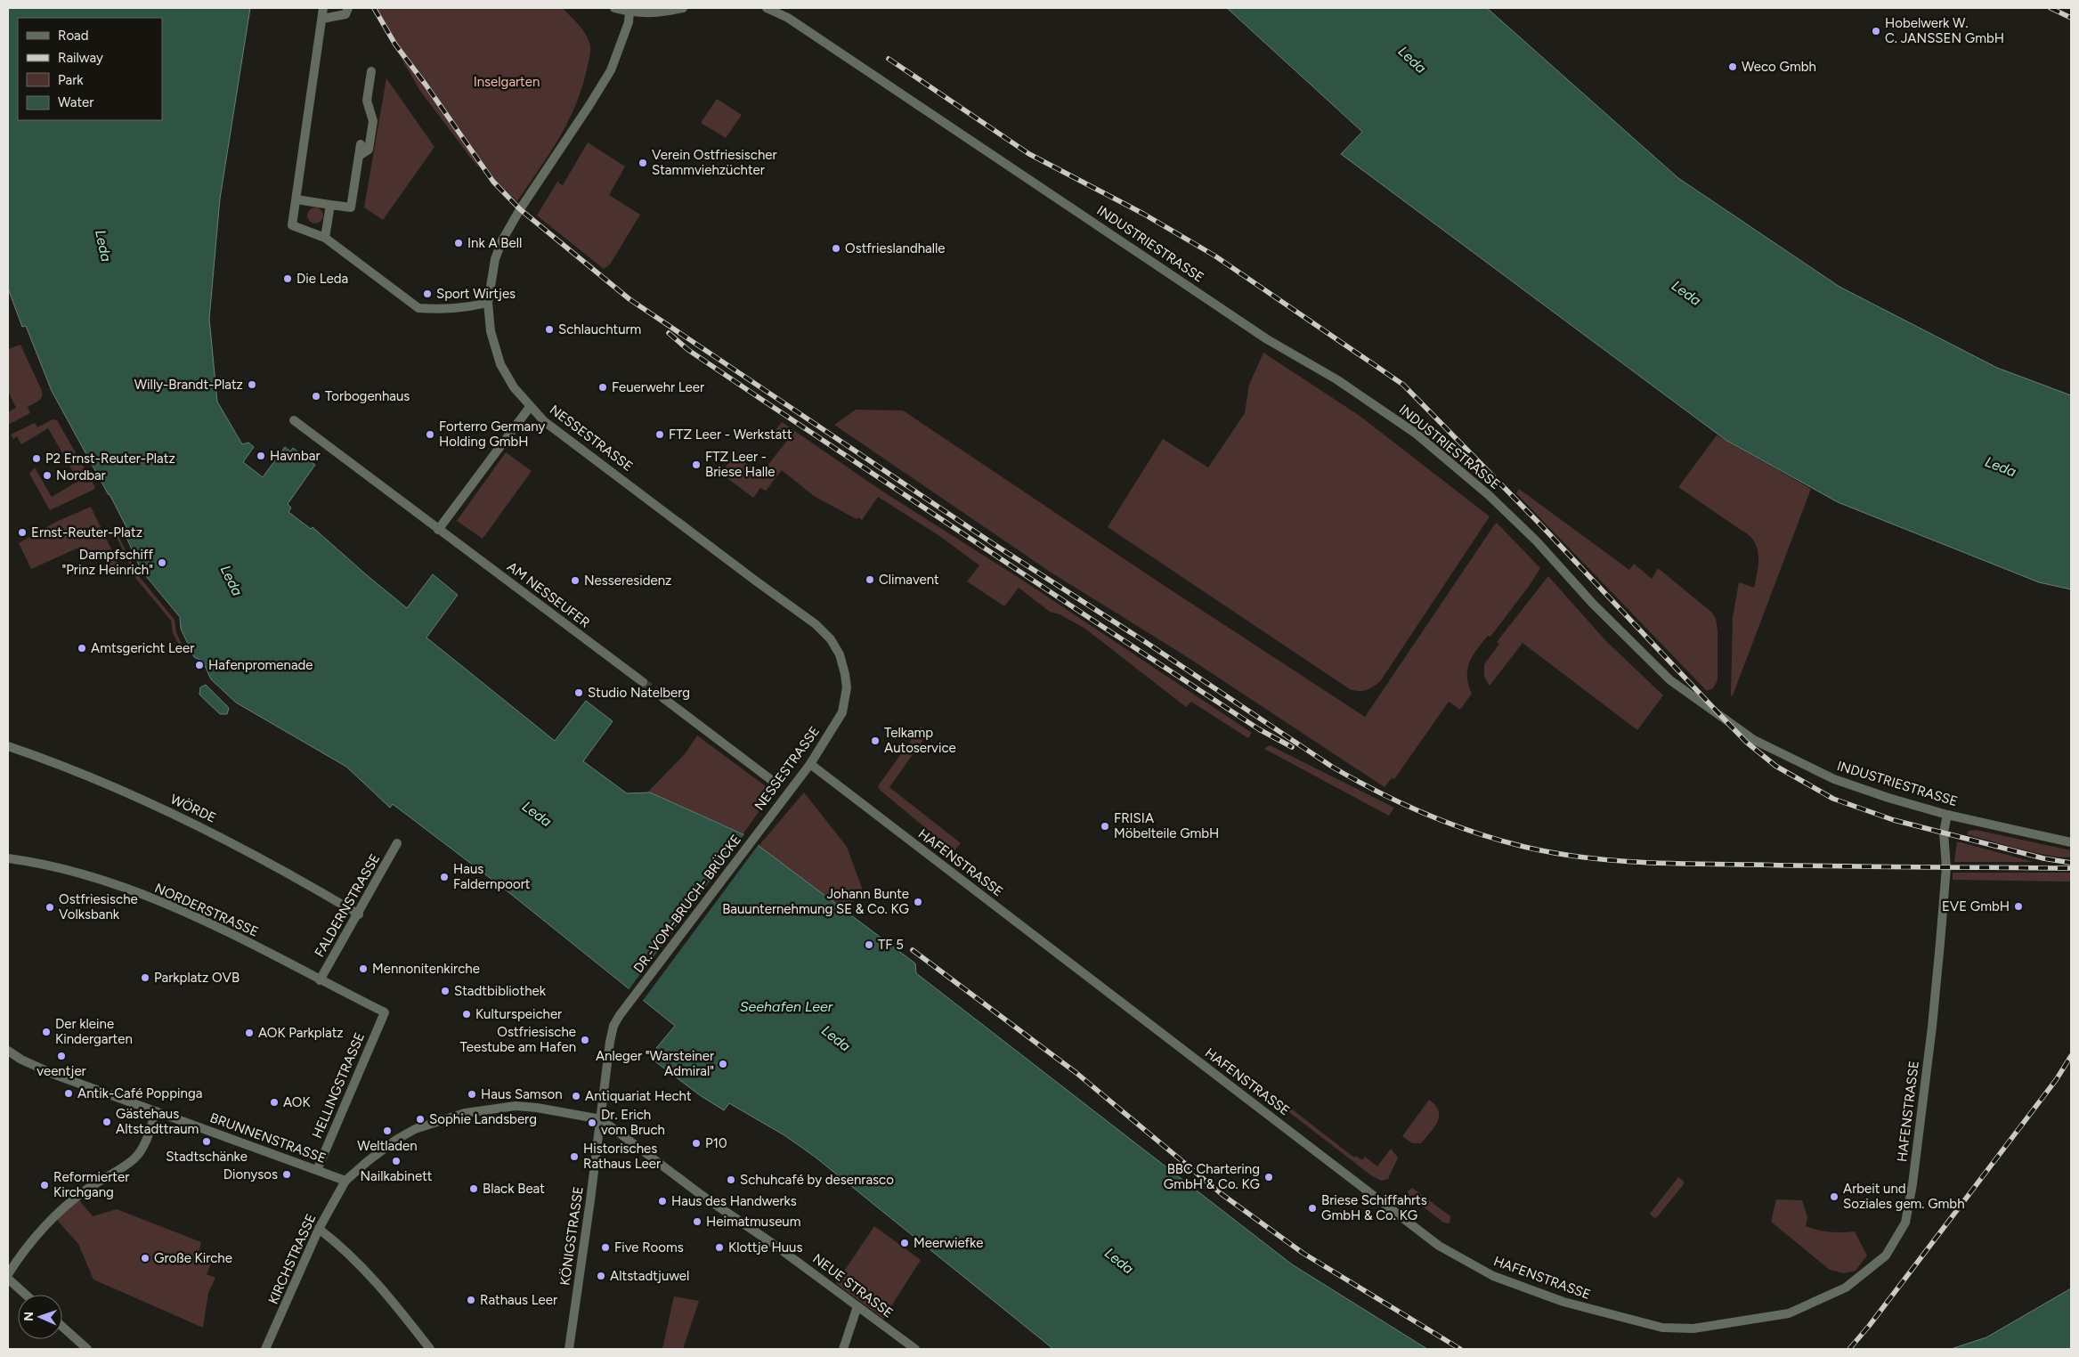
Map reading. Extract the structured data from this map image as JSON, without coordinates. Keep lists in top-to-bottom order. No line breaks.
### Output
{"streets":{"street":["INDUSTRIESTRASSE","NESSESTRASSE","AM NESSEUFER","WÖRDE","HAFENSTRASSE","DR.-VOM-BRUCH- BRÜCKE","FALDERNSTRASSE","NORDERSTRASSE","HELLINGSTRASSE","BRUNNENSTRASSE","KÖNIGSTRASSE","KIRCHSTRASSE","NEUE STRASSE"]},"crossings":[["INDUSTRIESTRASSE","HAFENSTRASSE"],["NESSESTRASSE","HAFENSTRASSE"],["NESSESTRASSE","DR.-VOM-BRUCH- BRÜCKE"],["WÖRDE","FALDERNSTRASSE"],["DR.-VOM-BRUCH- BRÜCKE","KÖNIGSTRASSE"],["FALDERNSTRASSE","NORDERSTRASSE"],["NORDERSTRASSE","HELLINGSTRASSE"],["HELLINGSTRASSE","BRUNNENSTRASSE"],["BRUNNENSTRASSE","KIRCHSTRASSE"],["KÖNIGSTRASSE","KIRCHSTRASSE"],["KÖNIGSTRASSE","NEUE STRASSE"],["KIRCHSTRASSE","NEUE STRASSE"]],"water":["Leda","Seehafen Leer"],"parks":["Inselgarten"],"places":["Hobelwerk W. C. JANSSEN GmbH","Weco Gmbh","Verein Ostfriesischer Stammviehzüchter","Ink A Bell","Ostfrieslandhalle","Die Leda","Sport Wirtjes","Schlauchturm","Willy-Brandt-Platz","Feuerwehr Leer","Torbogenhaus","Forterro Germany Holding GmbH","FTZ Leer - Werkstatt","Havnbar","P2 Ernst-Reuter-Platz","FTZ Leer - Briese Halle","Nordbar","Ernst-Reuter-Platz","Dampfschiff \"Prinz Heinrich\"","Climavent","Nesseresidenz","Amtsgericht Leer","Hafenpromenade","Studio Natelberg","Telkamp Autoservice","FRISIA Möbelteile GmbH","Haus Faldernpoort","Johann Bunte Bauunternehmung SE & Co. KG","EVE GmbH","Ostfriesische Volksbank","TF 5","Mennonitenkirche","Parkplatz OVB","Stadtbibliothek","Kulturspeicher","Der kleine Kindergarten","AOK Parkplatz","Ostfriesische Teestube am Hafen","veentjer","Anleger \"Warsteiner Admiral\"","Antik-Café Poppinga","Haus Samson","Antiquariat Hecht","AOK","Sophie Landsberg","Gästehaus Altstadttraum","Dr. Erich vom Bruch","Weltladen","Stadtschänke","P10","Historisches Rathaus Leer","Nailkabinett","Dionysos","BBC Chartering GmbH & Co. KG","Schuhcafé by desenrasco","Reformierter Kirchgang","Black Beat","Arbeit und Soziales gem. Gmbh","Haus des Handwerks","Briese Schiffahrts GmbH & Co. KG","Heimatmuseum","Meerwiefke","Five Rooms","Klottje Huus","Große Kirche","Altstadtjuwel","Rathaus Leer"],"legend":["Road","Railway","Park","Water"],"north":"left"}
